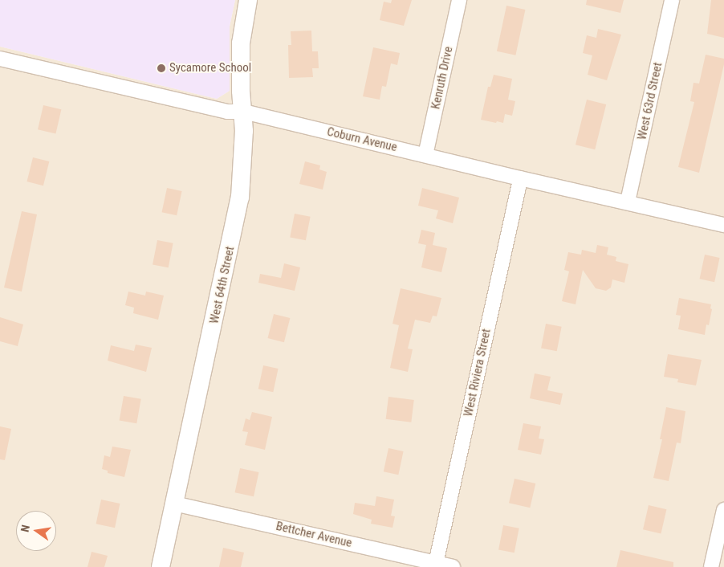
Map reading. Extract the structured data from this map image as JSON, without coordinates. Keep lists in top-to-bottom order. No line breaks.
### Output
{"streets":{"street":["Kenruth Drive","West 63rd Street","Coburn Avenue","West 64th Street","West Riviera Street","Bettcher Avenue"]},"crossings":[["Kenruth Drive","Coburn Avenue"],["West 63rd Street","Coburn Avenue"],["Coburn Avenue","West 64th Street"],["Coburn Avenue","West Riviera Street"],["West 64th Street","Bettcher Avenue"],["West Riviera Street","Bettcher Avenue"]],"places":["Sycamore School"],"north":"left"}
